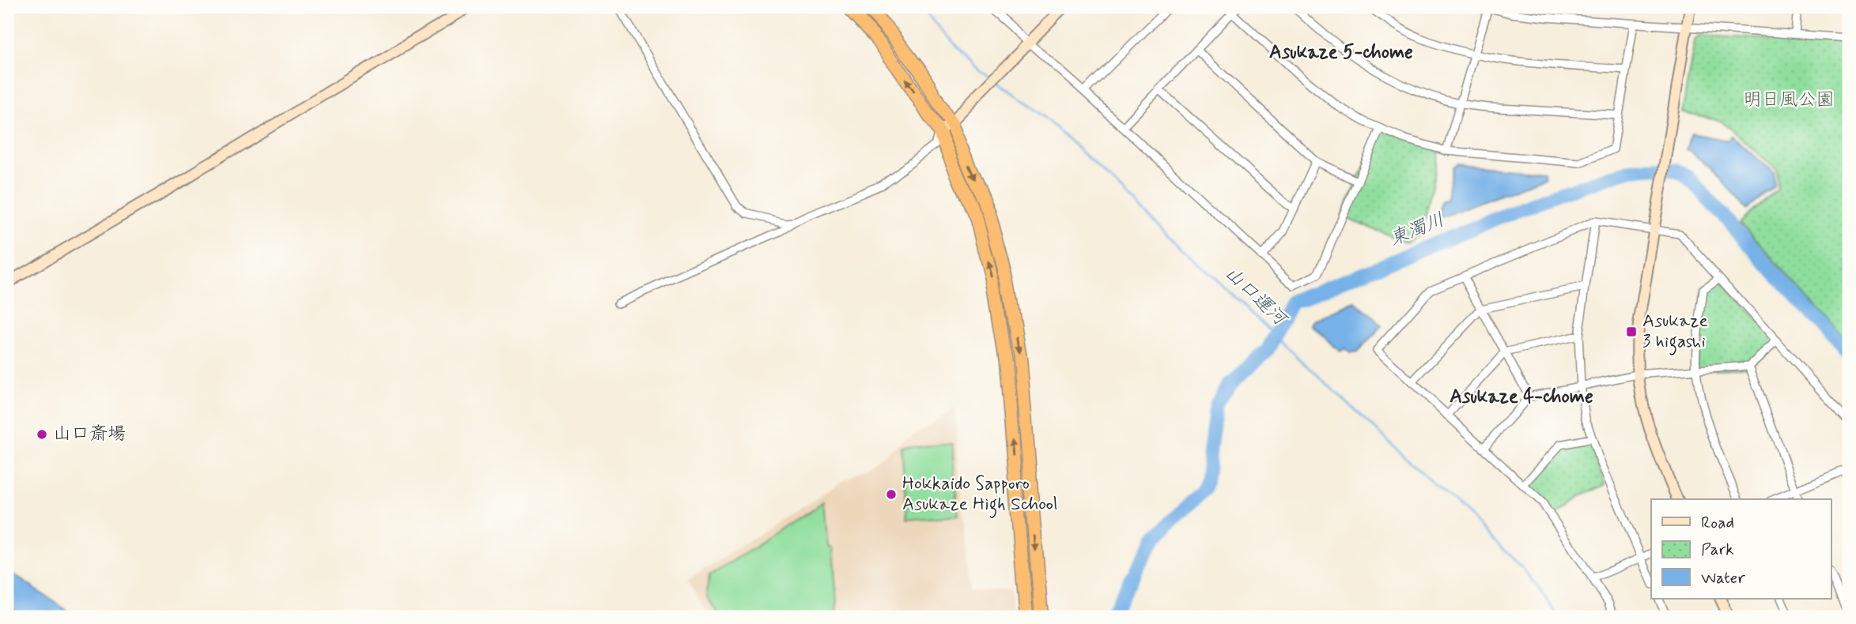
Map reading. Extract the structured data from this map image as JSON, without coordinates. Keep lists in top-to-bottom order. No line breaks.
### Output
{"districts":["Asukaze 5-chome","Asukaze 4-chome"],"water":["東濁川","山口運河"],"parks":["明日風公園"],"places":{"transit":["Asukaze 3 higashi"],"other":["山口斎場","Hokkaido Sapporo Asukaze High School"]},"legend":["Road","Park","Water"]}
